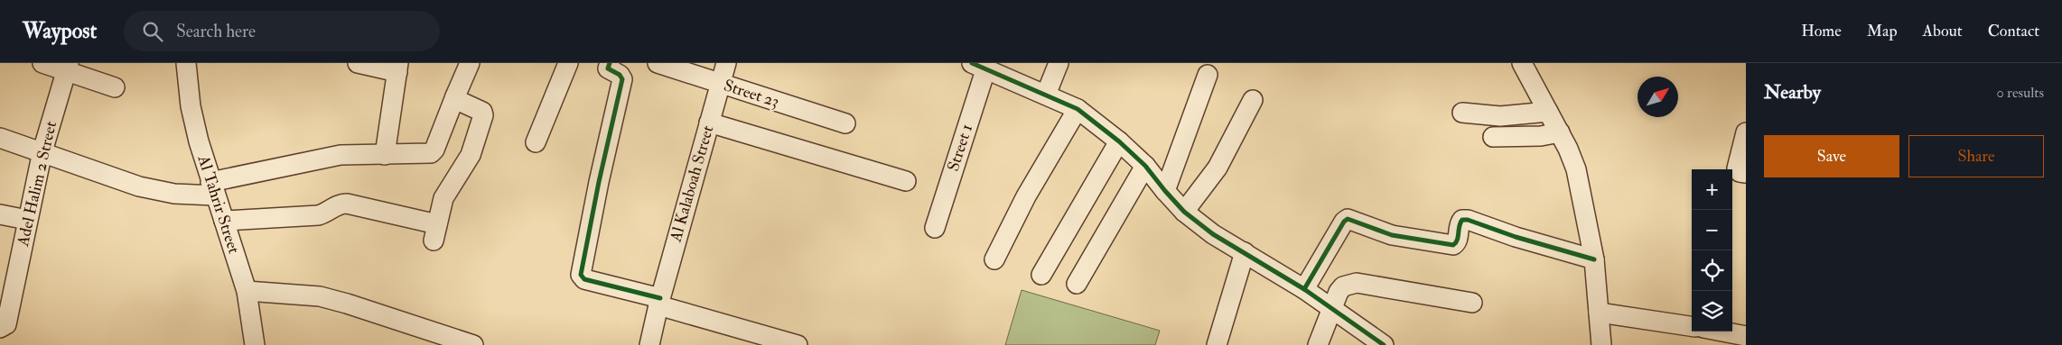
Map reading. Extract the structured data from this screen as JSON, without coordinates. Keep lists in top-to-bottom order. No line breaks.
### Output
{"streets":{"street":["Street 23","Street 1","Adel Halim 2 Street","Al Kalaboah Street","Al Tahrir Street"]},"crossings":[["Street 23","Al Kalaboah Street"]],"north":"top right","page":{"header":"Waypost","search":"Search here","nav":["Home","Map","About","Contact"],"heading":["Nearby","0 results"],"buttons":["Save","Share"],"map_buttons":["+","−"]}}
